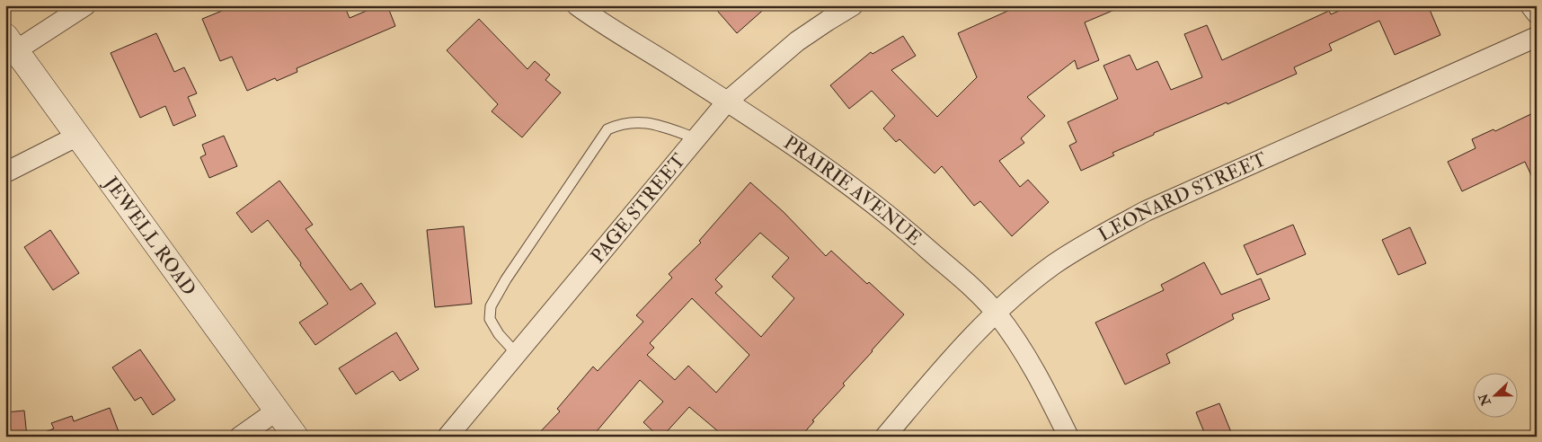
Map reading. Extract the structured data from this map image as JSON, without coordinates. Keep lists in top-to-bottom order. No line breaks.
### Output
{"streets":{"street":["PRAIRIE AVENUE","LEONARD STREET","PAGE STREET","JEWELL ROAD"]},"crossings":[["PRAIRIE AVENUE","LEONARD STREET"],["PRAIRIE AVENUE","PAGE STREET"]],"north":"left"}
